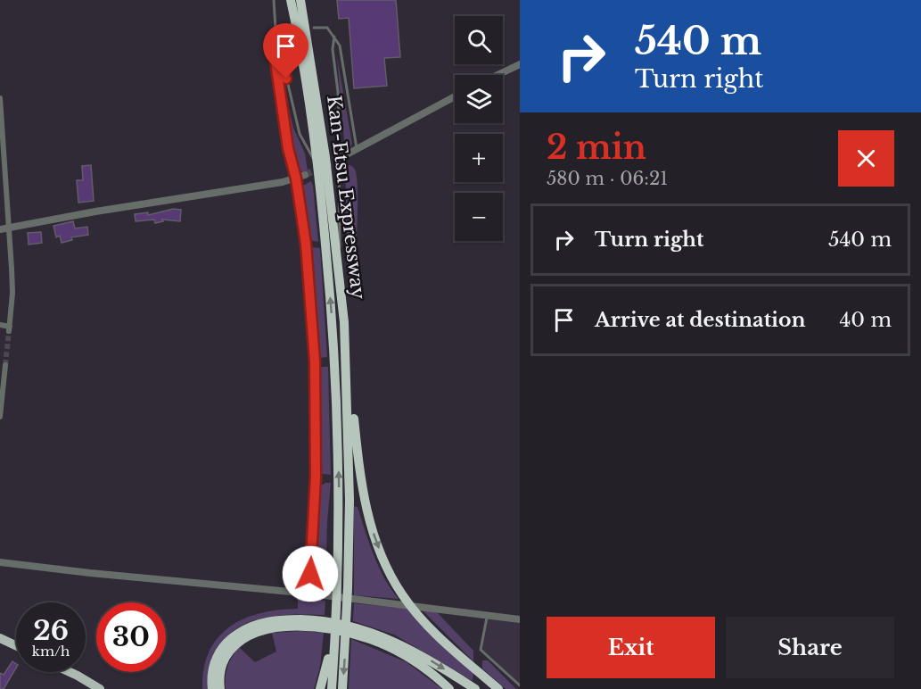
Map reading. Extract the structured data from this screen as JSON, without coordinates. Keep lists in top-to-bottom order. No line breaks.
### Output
{"streets":{"highway":["Kan-Etsu Expressway"]},"page":{"turn":["540 m","Turn right"],"map_buttons":["+","−"],"heading":["2 min","580 m · 06:21"],"list":[{"name":"Turn right","value":"540 m"},{"name":"Arrive at destination","value":"40 m"}],"speed":"26 km/h","limit":"30","buttons":["Exit","Share"]}}
